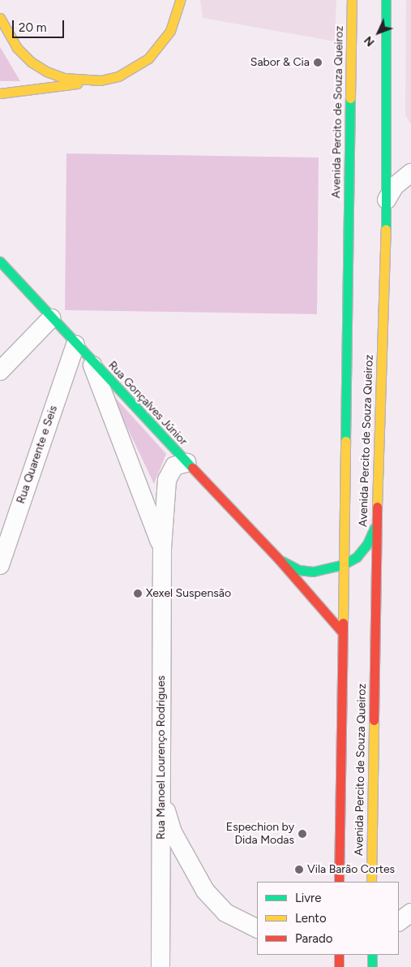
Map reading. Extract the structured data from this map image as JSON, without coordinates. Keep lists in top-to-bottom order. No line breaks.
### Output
{"streets":{"main road":["Avenida Percito de Souza Queiroz","Rua Gonçalves Júnior"],"street":["Rua Quarente e Seis","Rua Manoel Lourenço Rodrigues"]},"crossings":[["Avenida Percito de Souza Queiroz","Rua Gonçalves Júnior"],["Rua Gonçalves Júnior","Rua Quarente e Seis"],["Rua Gonçalves Júnior","Rua Manoel Lourenço Rodrigues"]],"places":["Sabor & Cia","Xexel Suspensão","Espechion by Dida Modas","Vila Barão Cortes"],"legend":["Livre","Lento","Parado"],"scale_bar":"20 m","north":"bottom left"}
